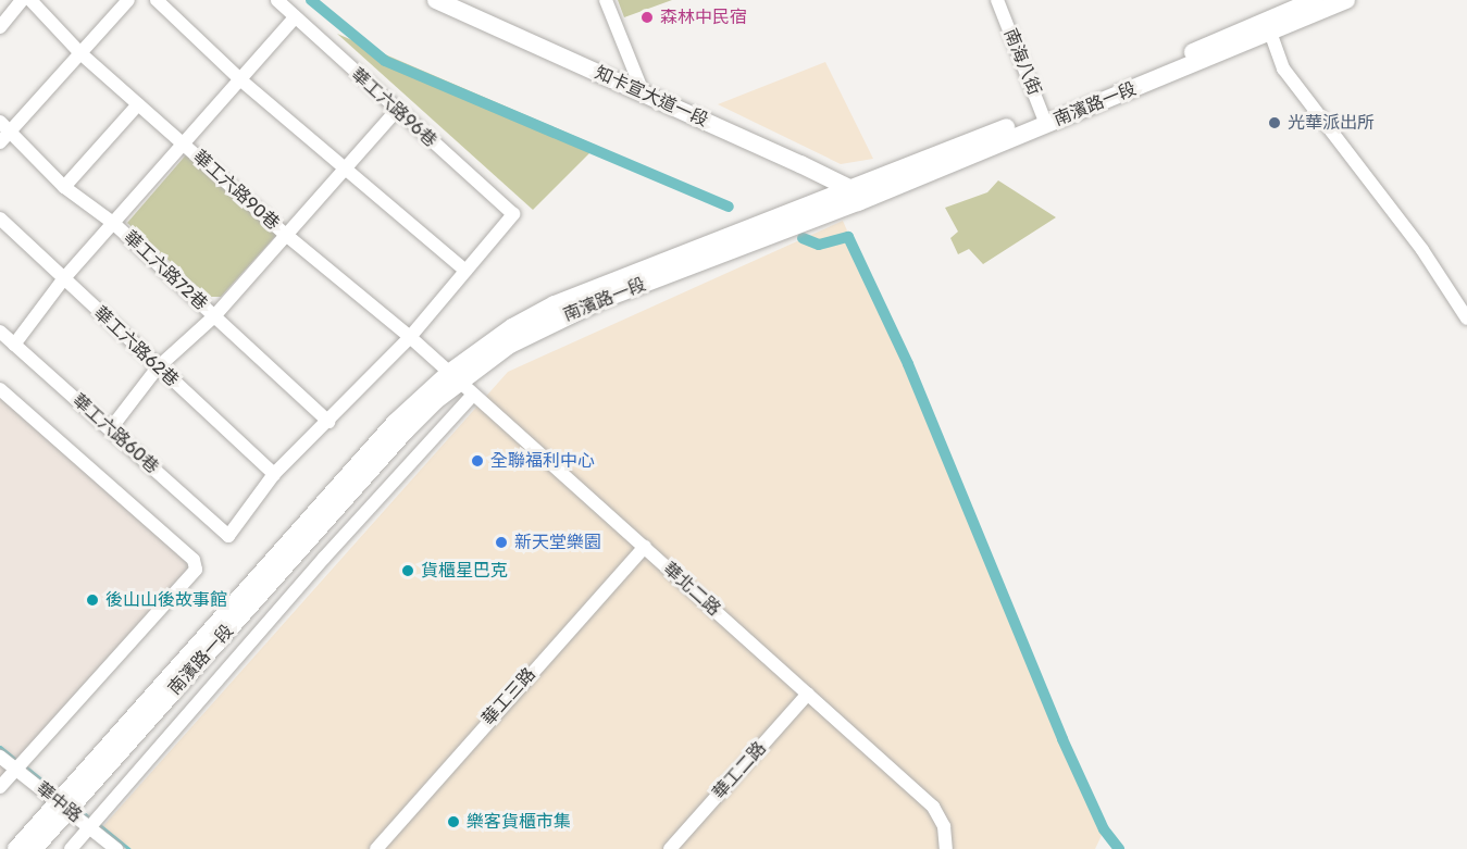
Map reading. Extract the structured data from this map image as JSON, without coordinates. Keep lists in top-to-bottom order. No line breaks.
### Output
{"streets":{"main road":["知卡宣大道一段","南濱路一段"],"street":["南海八街","華工六路96巷","華工六路90巷","華工六路72巷","華工六路62巷","華工六路60巷","華北二路","華工三路","華工二路","華中路"]},"crossings":[["南海八街","南濱路一段"],["知卡宣大道一段","南濱路一段"],["南濱路一段","華工六路90巷"],["南濱路一段","華北二路"],["南濱路一段","華中路"],["華工六路90巷","華北二路"],["華工六路62巷","華工六路60巷"],["華北二路","華工三路"],["華北二路","華工二路"]],"places":["森林中民宿","光華派出所","全聯福利中心","新天堂樂園","貨櫃星巴克","後山山後故事館","樂客貨櫃市集"]}
